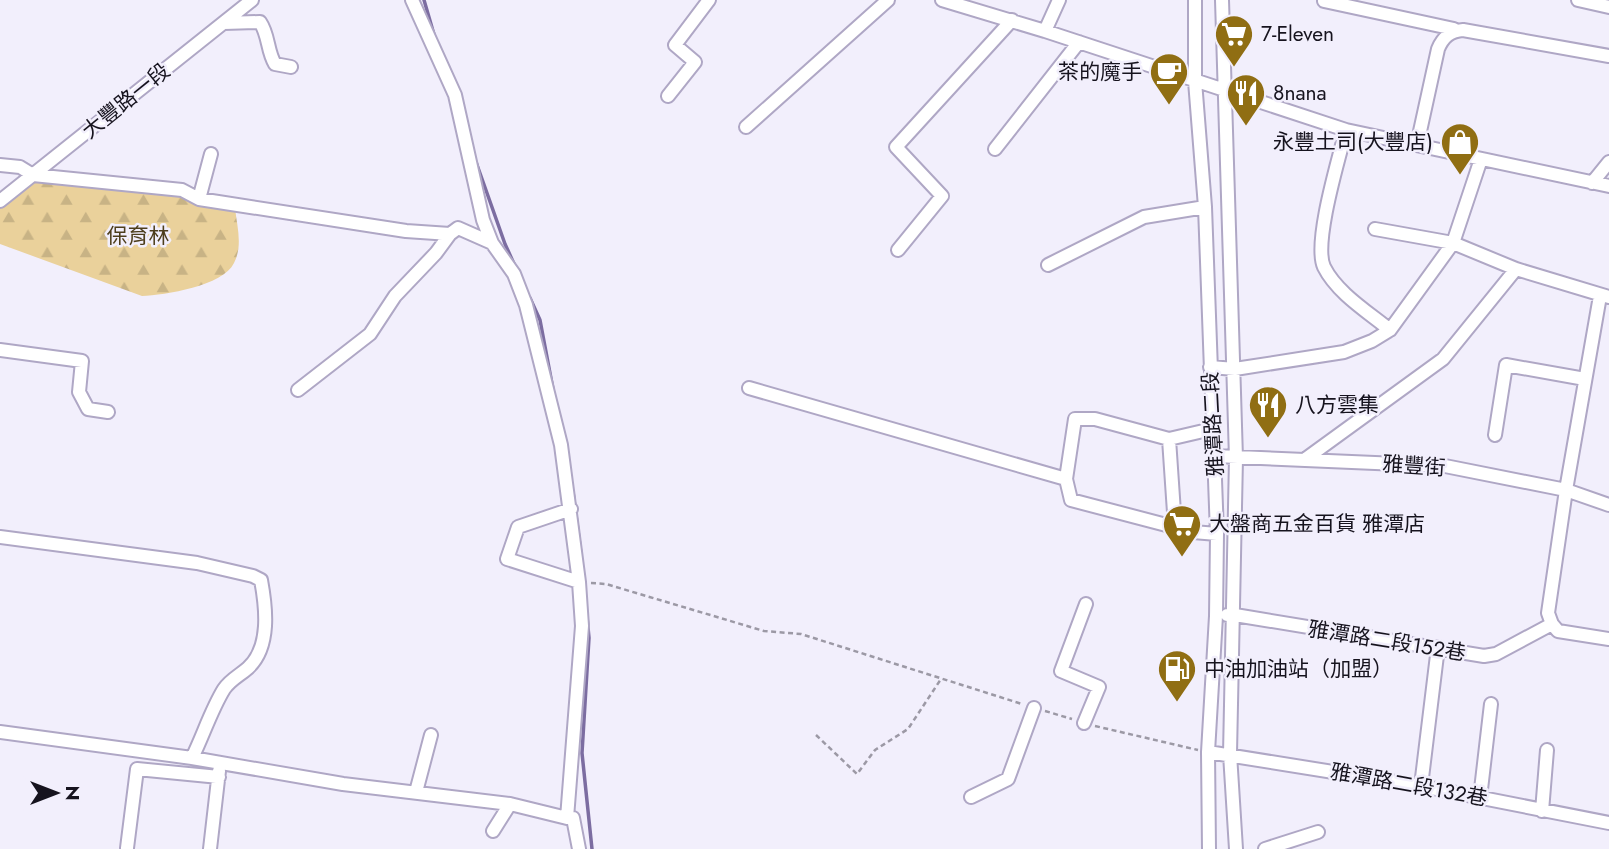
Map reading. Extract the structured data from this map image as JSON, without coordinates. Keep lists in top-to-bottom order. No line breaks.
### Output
{"streets":{"street":["大豐路一段","雅潭路二段","雅豐街","雅潭路二段152巷","雅潭路二段132巷"]},"crossings":[["雅潭路二段","雅豐街"],["雅潭路二段","雅潭路二段152巷"],["雅潭路二段","雅潭路二段132巷"]],"parks":["保育林"],"places":{"supermarket":["7-Eleven","大盤商五金百貨 雅潭店"],"cafe":["茶的魔手"],"restaurant":["8nana","八方雲集"],"shop":["永豐土司(大豐店)"],"fuel station":["中油加油站（加盟）"]},"north":"right"}
